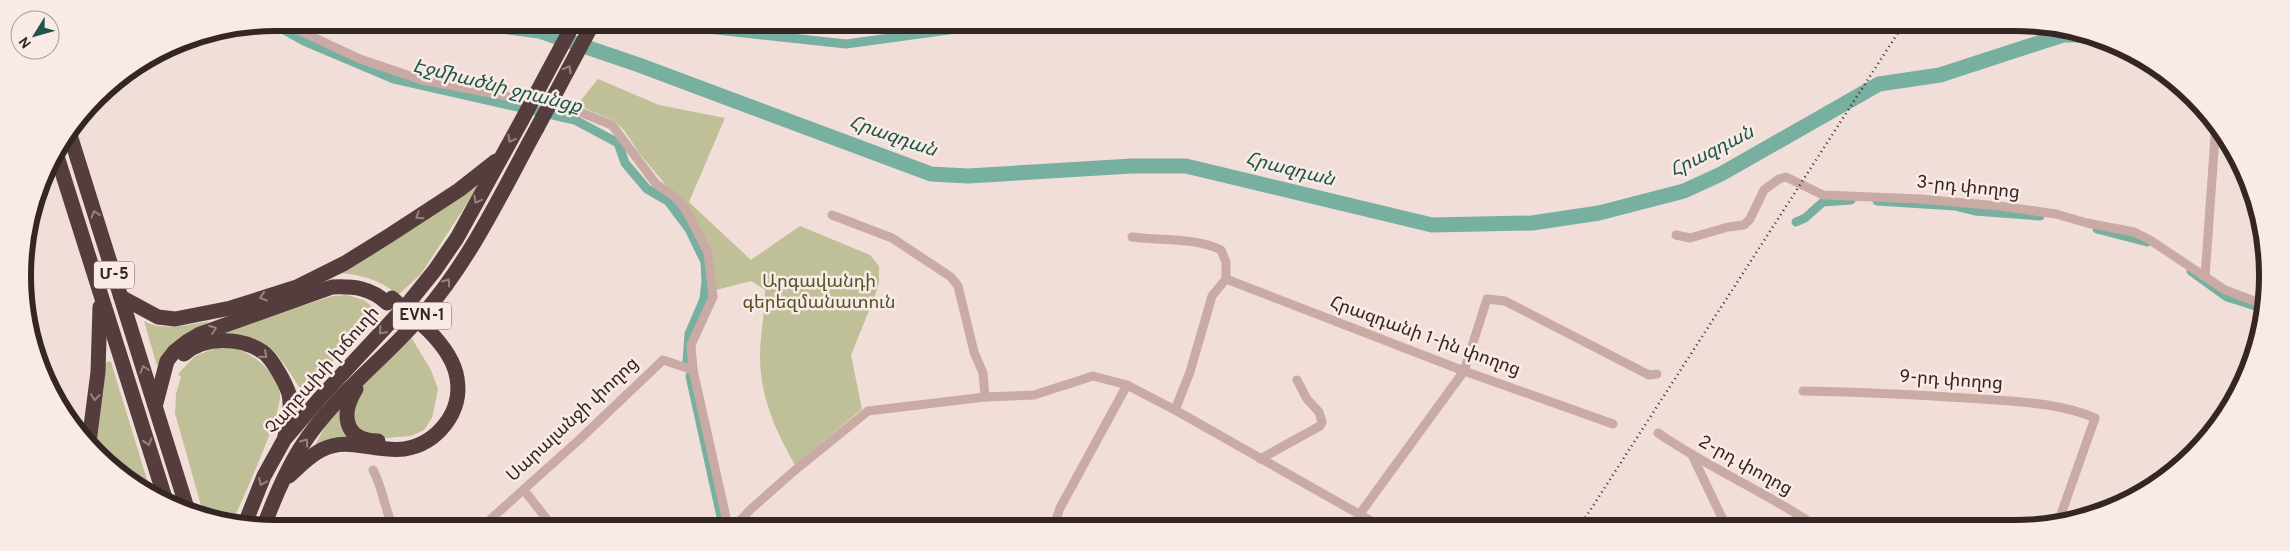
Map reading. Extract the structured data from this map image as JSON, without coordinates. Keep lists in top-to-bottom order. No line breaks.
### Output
{"streets":{"highway":["Մ-5","EVN-1","Չարբախի խճուղի"],"street":["3-րդ փողոց","Հրազդանի 1-ին փողոց","9-րդ փողոց","Սարալանջի փողոց","2-րդ փողոց"]},"water":["Էջմիածնի ջրանցք","Հրազդան"],"parks":["Արգավանդի գերեզմանատուն"],"north":"bottom left"}
